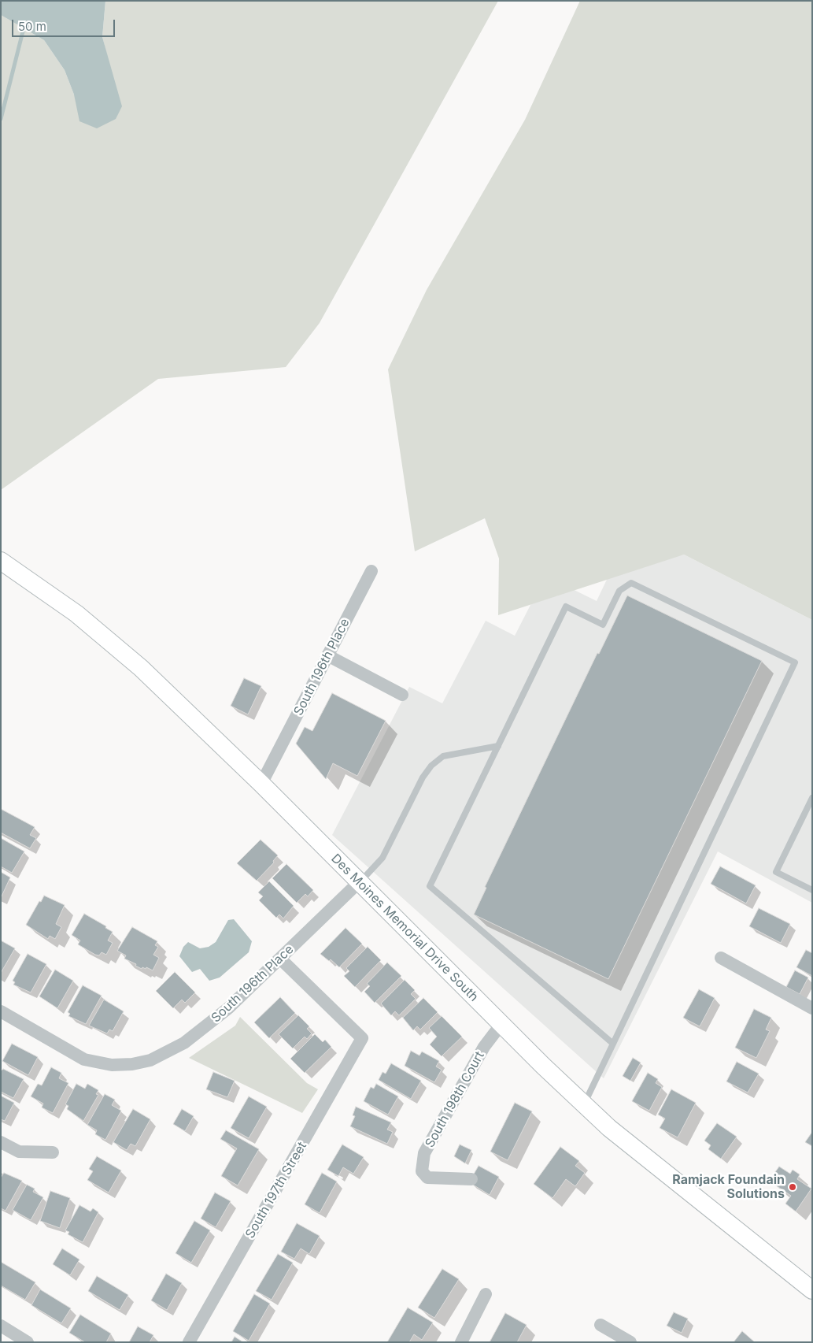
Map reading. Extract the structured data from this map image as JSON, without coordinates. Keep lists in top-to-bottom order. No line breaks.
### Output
{"streets":{"main road":["Des Moines Memorial Drive South"],"street":["South 196th Place","South 198th Court","South 197th Street"]},"crossings":[["South 196th Place","Des Moines Memorial Drive South"],["South 196th Place","South 197th Street"],["Des Moines Memorial Drive South","South 198th Court"]],"places":["Ramjack Foundain Solutions"],"scale_bar":"50 m"}
